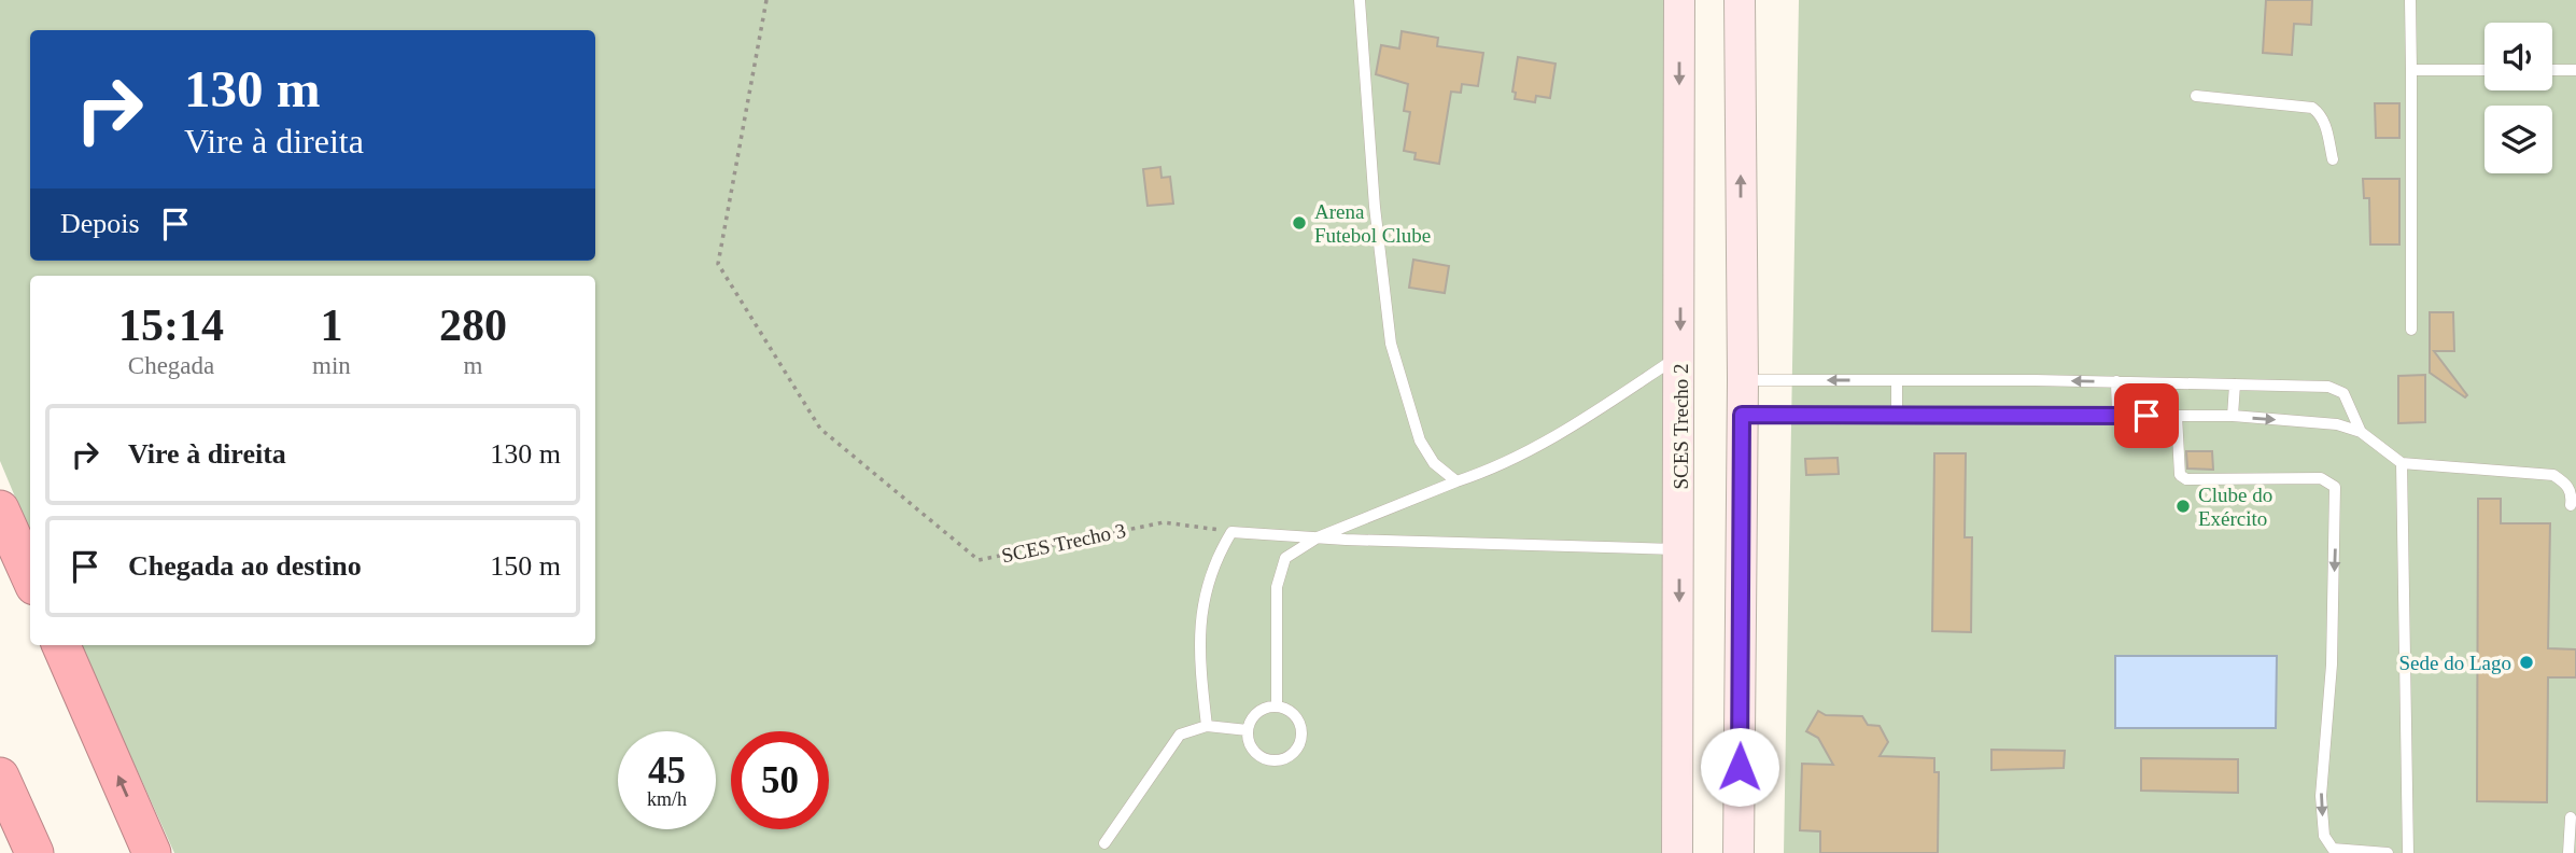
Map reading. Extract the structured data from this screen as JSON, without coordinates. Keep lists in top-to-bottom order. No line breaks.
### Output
{"streets":{"main road":["SCES Trecho 2"],"path":["SCES Trecho 3"]},"places":["Arena Futebol Clube","Clube do Exército","Sede do Lago"],"page":{"turn":["130 m","Vire à direita"],"then":"Depois","eta":["15:14","Chegada","1","min","280","m"],"list":[{"name":"Vire à direita","value":"130 m"},{"name":"Chegada ao destino","value":"150 m"}],"speed":"45 km/h","limit":"50"}}
